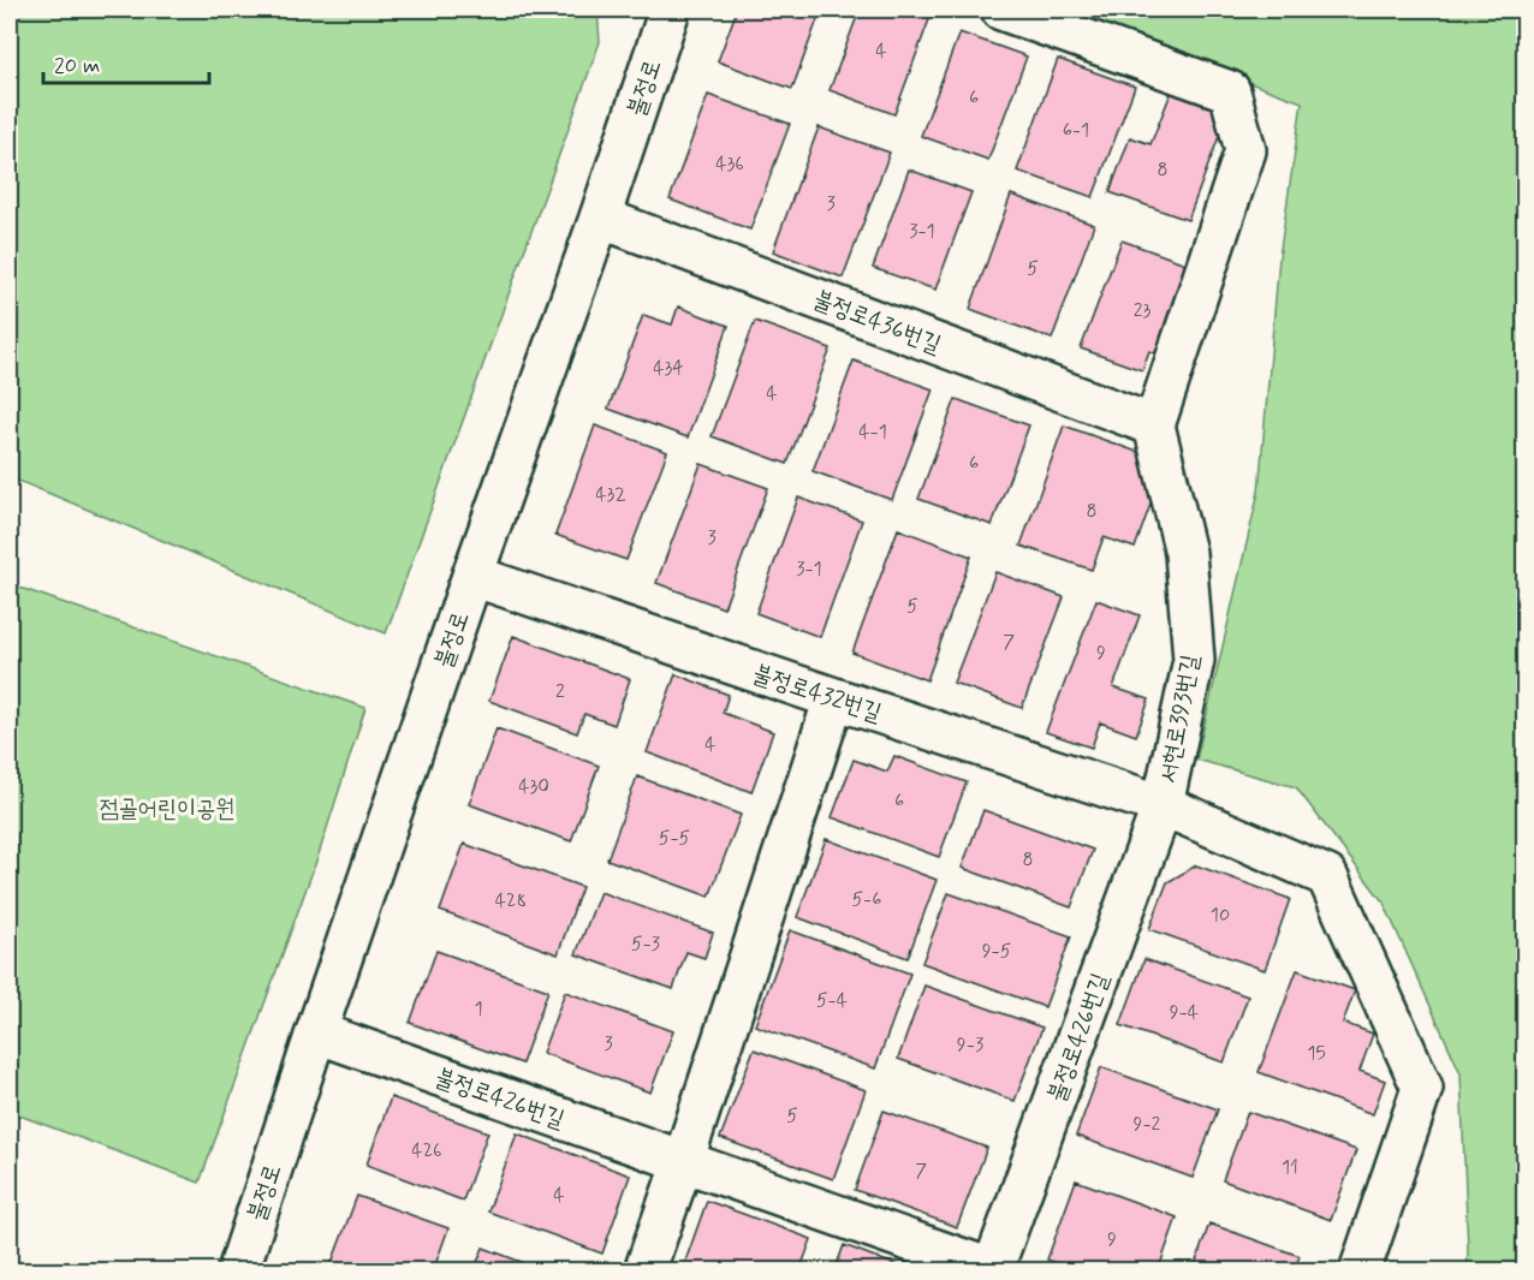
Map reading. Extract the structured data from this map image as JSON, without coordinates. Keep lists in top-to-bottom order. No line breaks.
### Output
{"streets":{"street":["불정로","불정로436번길","불정로432번길","서현로393번길","불정로426번길"]},"crossings":[["불정로","불정로436번길"],["불정로","불정로432번길"],["불정로","불정로426번길"],["불정로436번길","서현로393번길"],["불정로432번길","서현로393번길"],["불정로432번길","불정로426번길"],["서현로393번길","불정로426번길"]],"parks":["점골어린이공원"],"house_numbers":["4","6","6-1","436","8","3","3-1","5","23","434","4","4-1","6","432","8","3","3-1","5","7","9","2","4","430","6","5-5","8","5-6","428","10","5-3","9-5","5-4","1","9-4","3","9-3","15","5","9-2","426","11","7","4","9"],"scale_bar":"20 m"}
